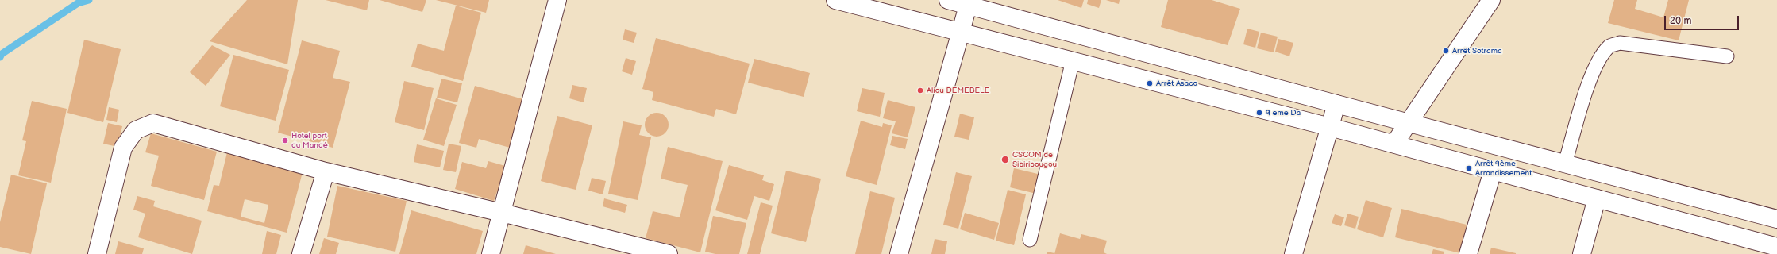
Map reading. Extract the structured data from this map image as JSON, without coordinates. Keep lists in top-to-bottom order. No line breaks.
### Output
{"places":["Arrêt Sotrama","Arrêt Asaco","Aliou DEMEBELE","9 eme Da","Hotel port du Mandé","CSCOM de Sibiribougou","Arrêt 9ème Arrondissement"],"scale_bar":"20 m"}
